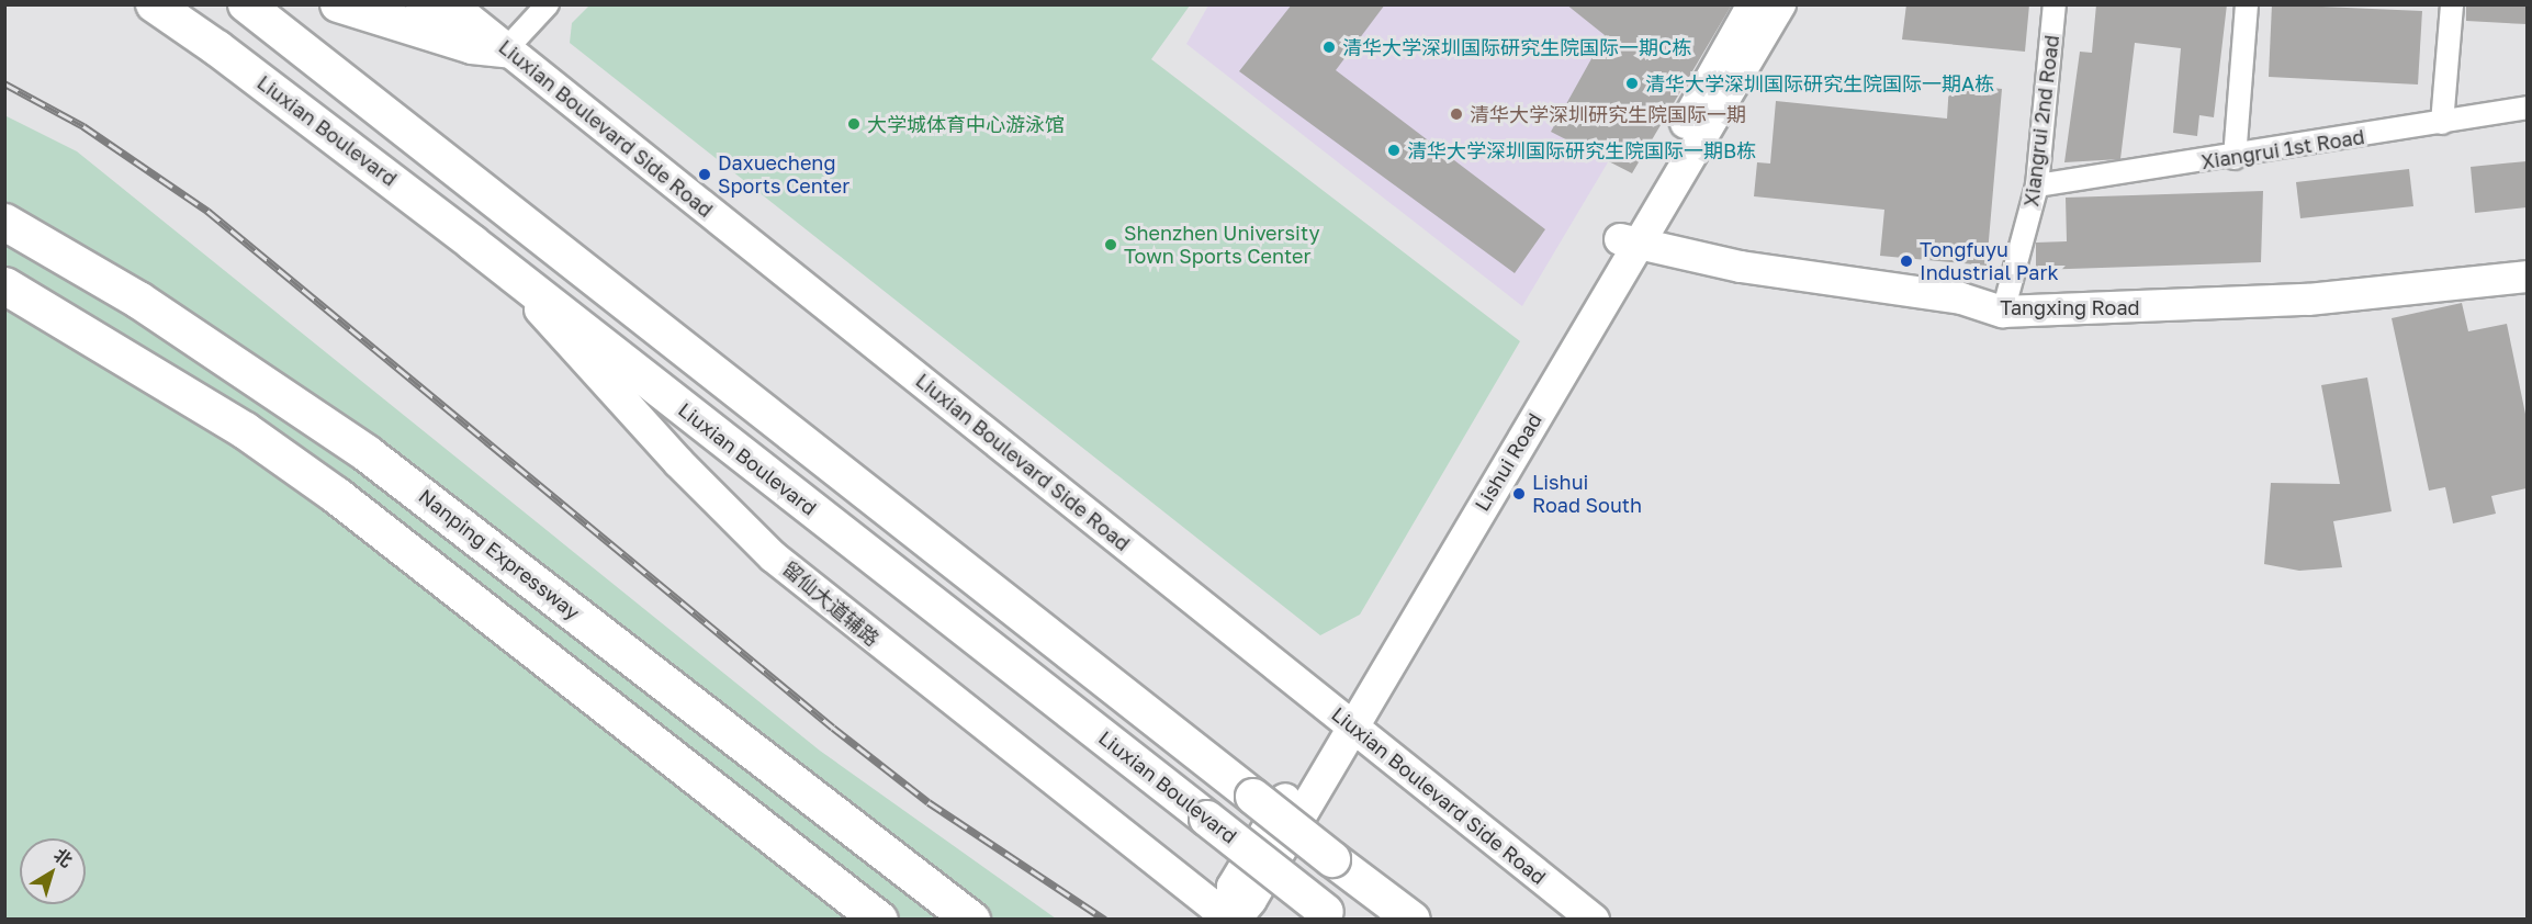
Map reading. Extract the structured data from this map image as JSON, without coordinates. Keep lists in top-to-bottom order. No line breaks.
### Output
{"streets":{"highway":["Nanping Expressway"],"main road":["Liuxian Boulevard Side Road","Liuxian Boulevard","Tangxing Road","Lishui Road","留仙大道辅路"],"street":["Xiangrui 2nd Road","Xiangrui 1st Road"]},"crossings":[["Xiangrui 2nd Road","Xiangrui 1st Road"],["Xiangrui 2nd Road","Tangxing Road"],["Liuxian Boulevard Side Road","Lishui Road"],["Liuxian Boulevard","留仙大道辅路"],["Tangxing Road","Lishui Road"],["Lishui Road","留仙大道辅路"]],"places":["清华大学深圳国际研究生院国际一期C栋","清华大学深圳国际研究生院国际一期A栋","清华大学深圳研究生院国际一期","大学城体育中心游泳馆","清华大学深圳国际研究生院国际一期B栋","Daxuecheng Sports Center","Shenzhen University Town Sports Center","Tongfuyu Industrial Park","Lishui Road South"],"north":"top right"}
